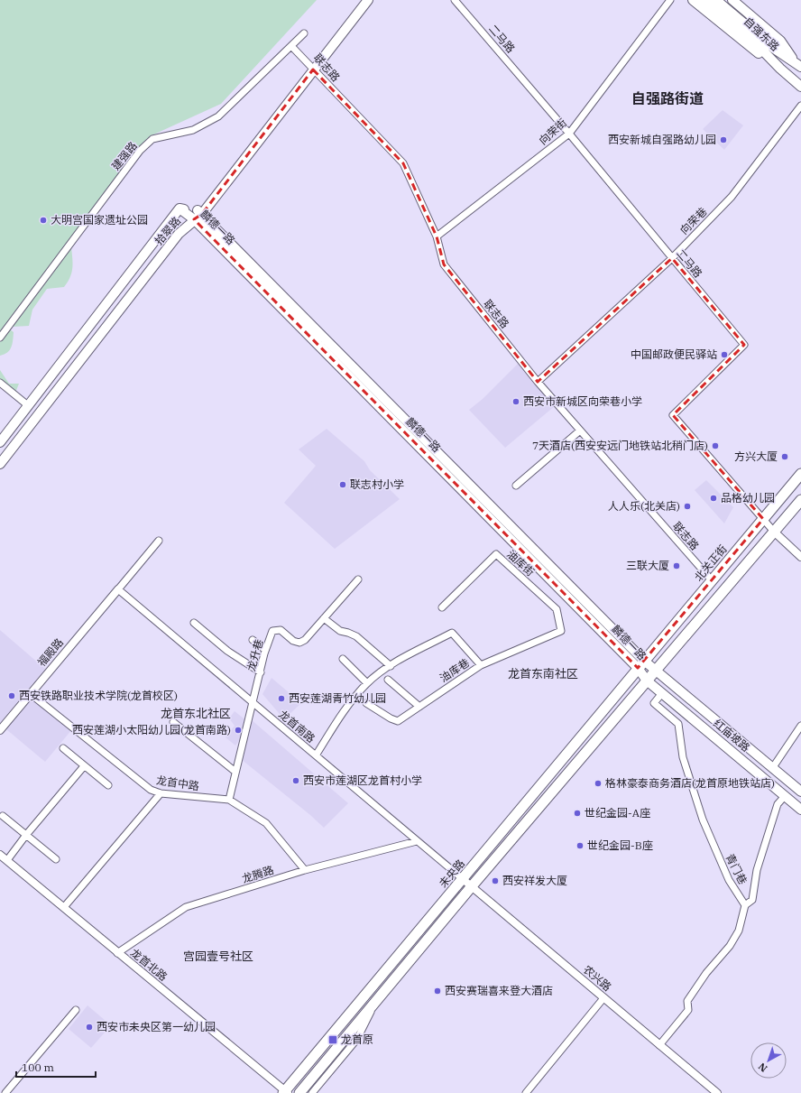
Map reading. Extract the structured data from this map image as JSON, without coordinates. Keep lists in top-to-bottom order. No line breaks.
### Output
{"streets":{"main road":["自强东路","麟德一路","拾翠路","北关正街","红庙坡路","未央路"],"street":["二马路","联志路","向荣街","建强路","向荣巷","油库街","福殿路","龙升巷","油库巷","龙首南路","龙首中路","青门巷","龙腾路","龙首北路","农兴路"]},"crossings":[["二马路","向荣街"],["二马路","向荣巷"],["二马路","北关正街"],["联志路","向荣街"],["联志路","建强路"],["联志路","向荣巷"],["联志路","拾翠路"],["联志路","北关正街"],["麟德一路","拾翠路"],["麟德一路","北关正街"],["麟德一路","红庙坡路"],["麟德一路","未央路"],["油库街","油库巷"],["北关正街","未央路"],["福殿路","龙首南路"],["福殿路","龙首中路"],["龙升巷","龙首南路"],["龙升巷","龙首中路"],["龙首南路","未央路"],["龙首南路","龙腾路"],["龙首南路","农兴路"],["红庙坡路","青门巷"],["龙首中路","龙腾路"],["未央路","龙首北路"],["未央路","农兴路"],["龙腾路","龙首北路"]],"districts":["自强路街道","龙首东南社区","龙首东北社区","宫园壹号社区"],"places":{"other":["西安新城自强路幼儿园","大明宫国家遗址公园","中国邮政便民驿站","西安市新城区向荣巷小学","7天酒店(西安安远门地铁站北稍门店)","方兴大厦","联志村小学","品格幼儿园","人人乐(北关店)","三联大厦","西安铁路职业技术学院(龙首校区)","西安莲湖青竹幼儿园","西安莲湖小太阳幼儿园(龙首南路)","西安市莲湖区龙首村小学","格林豪泰商务酒店(龙首原地铁站店)","世纪金园-A座","世纪金园-B座","西安祥发大厦","西安赛瑞喜来登大酒店","西安市未央区第一幼儿园"],"transit":["龙首原"]},"scale_bar":"100 m","north":"bottom left"}
